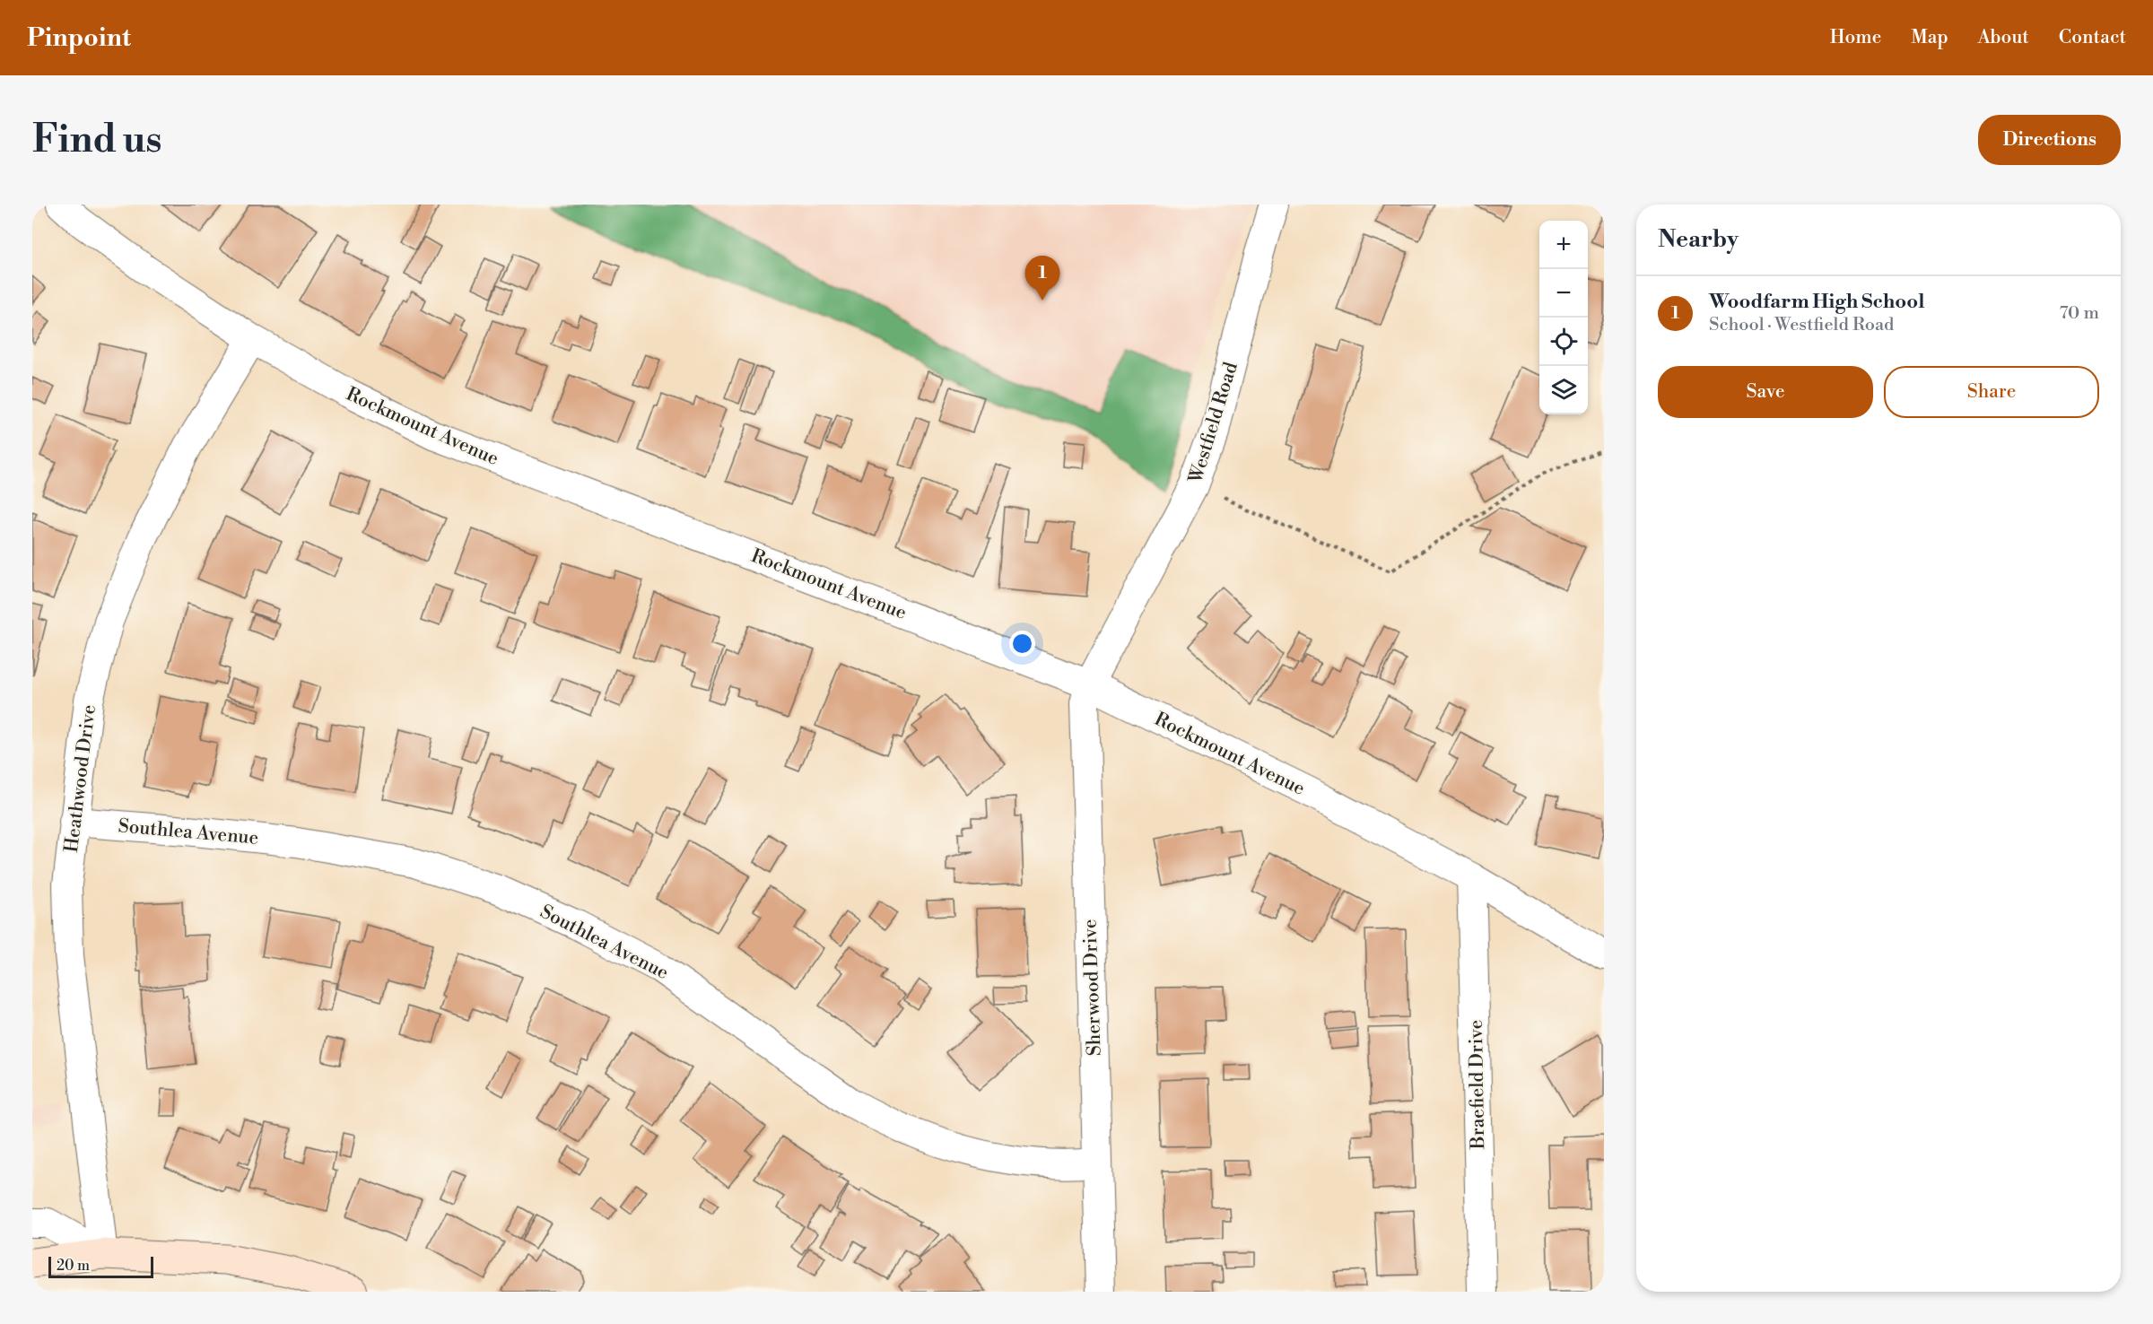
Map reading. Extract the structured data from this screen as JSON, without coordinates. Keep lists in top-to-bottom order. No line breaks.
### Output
{"streets":{"street":["Westfield Road","Rockmount Avenue","Heathwood Drive","Southlea Avenue","Sherwood Drive","Braefield Drive"]},"crossings":[["Westfield Road","Rockmount Avenue"],["Westfield Road","Sherwood Drive"],["Rockmount Avenue","Heathwood Drive"],["Rockmount Avenue","Sherwood Drive"],["Rockmount Avenue","Braefield Drive"],["Heathwood Drive","Southlea Avenue"],["Southlea Avenue","Sherwood Drive"]],"scale_bar":"20 m","page":{"header":"Pinpoint","nav":["Home","Map","About","Contact"],"buttons":["Directions",["Save","Share"]],"title":"Find us","heading":"Nearby","map_buttons":["+","−"],"pins":"1","list":[{"mark":"1","name":"Woodfarm High School","note":"School · Westfield Road","value":"70 m"}],"scale":"20 m"}}
